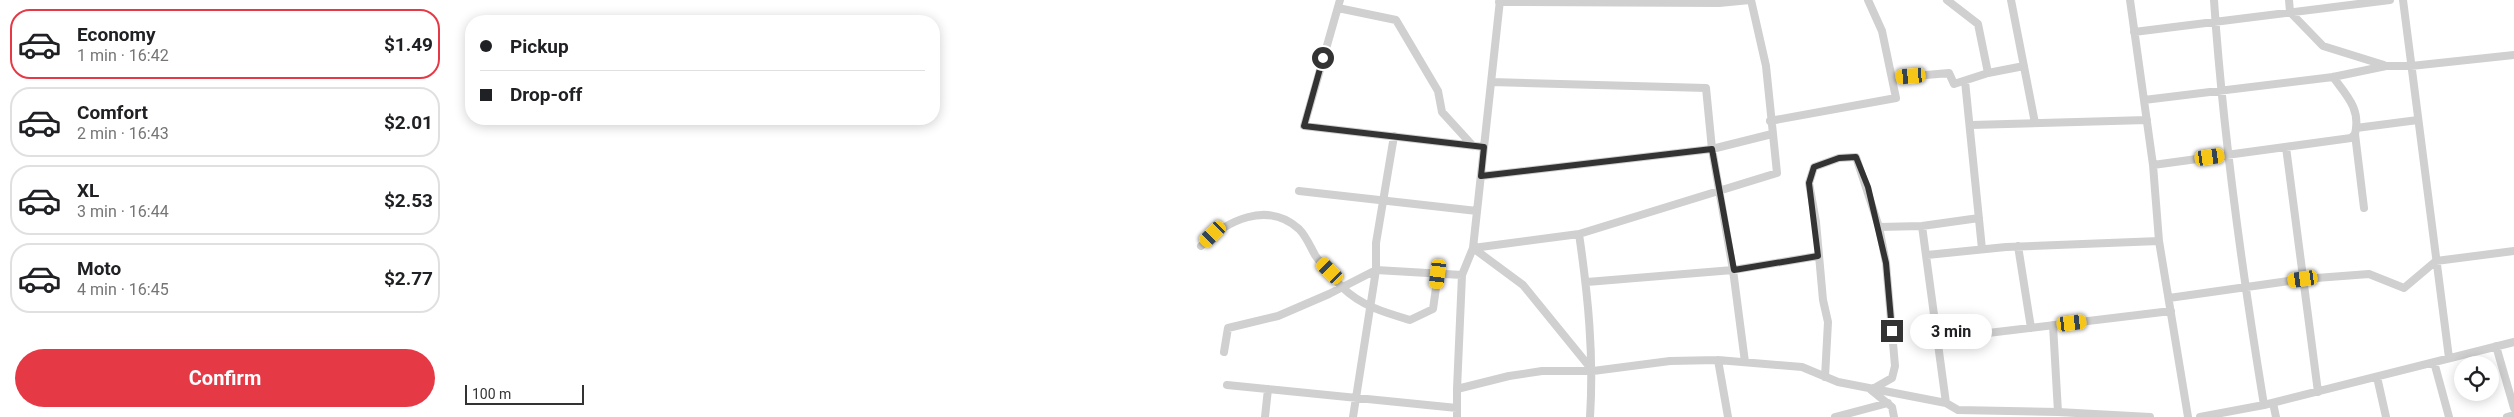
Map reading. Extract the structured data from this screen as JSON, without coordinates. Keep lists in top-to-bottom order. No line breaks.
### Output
{"scale_bar":"100 m","page":{"list":[{"name":"Economy","note":"1 min · 16:42","value":"$1.49"},{"name":"Comfort","note":"2 min · 16:43","value":"$2.01"},{"name":"XL","note":"3 min · 16:44","value":"$2.53"},{"name":"Moto","note":"4 min · 16:45","value":"$2.77"}],"banner":["Pickup","Drop-off"],"bubble":"3 min","buttons":"Confirm","scale":"100 m"}}
